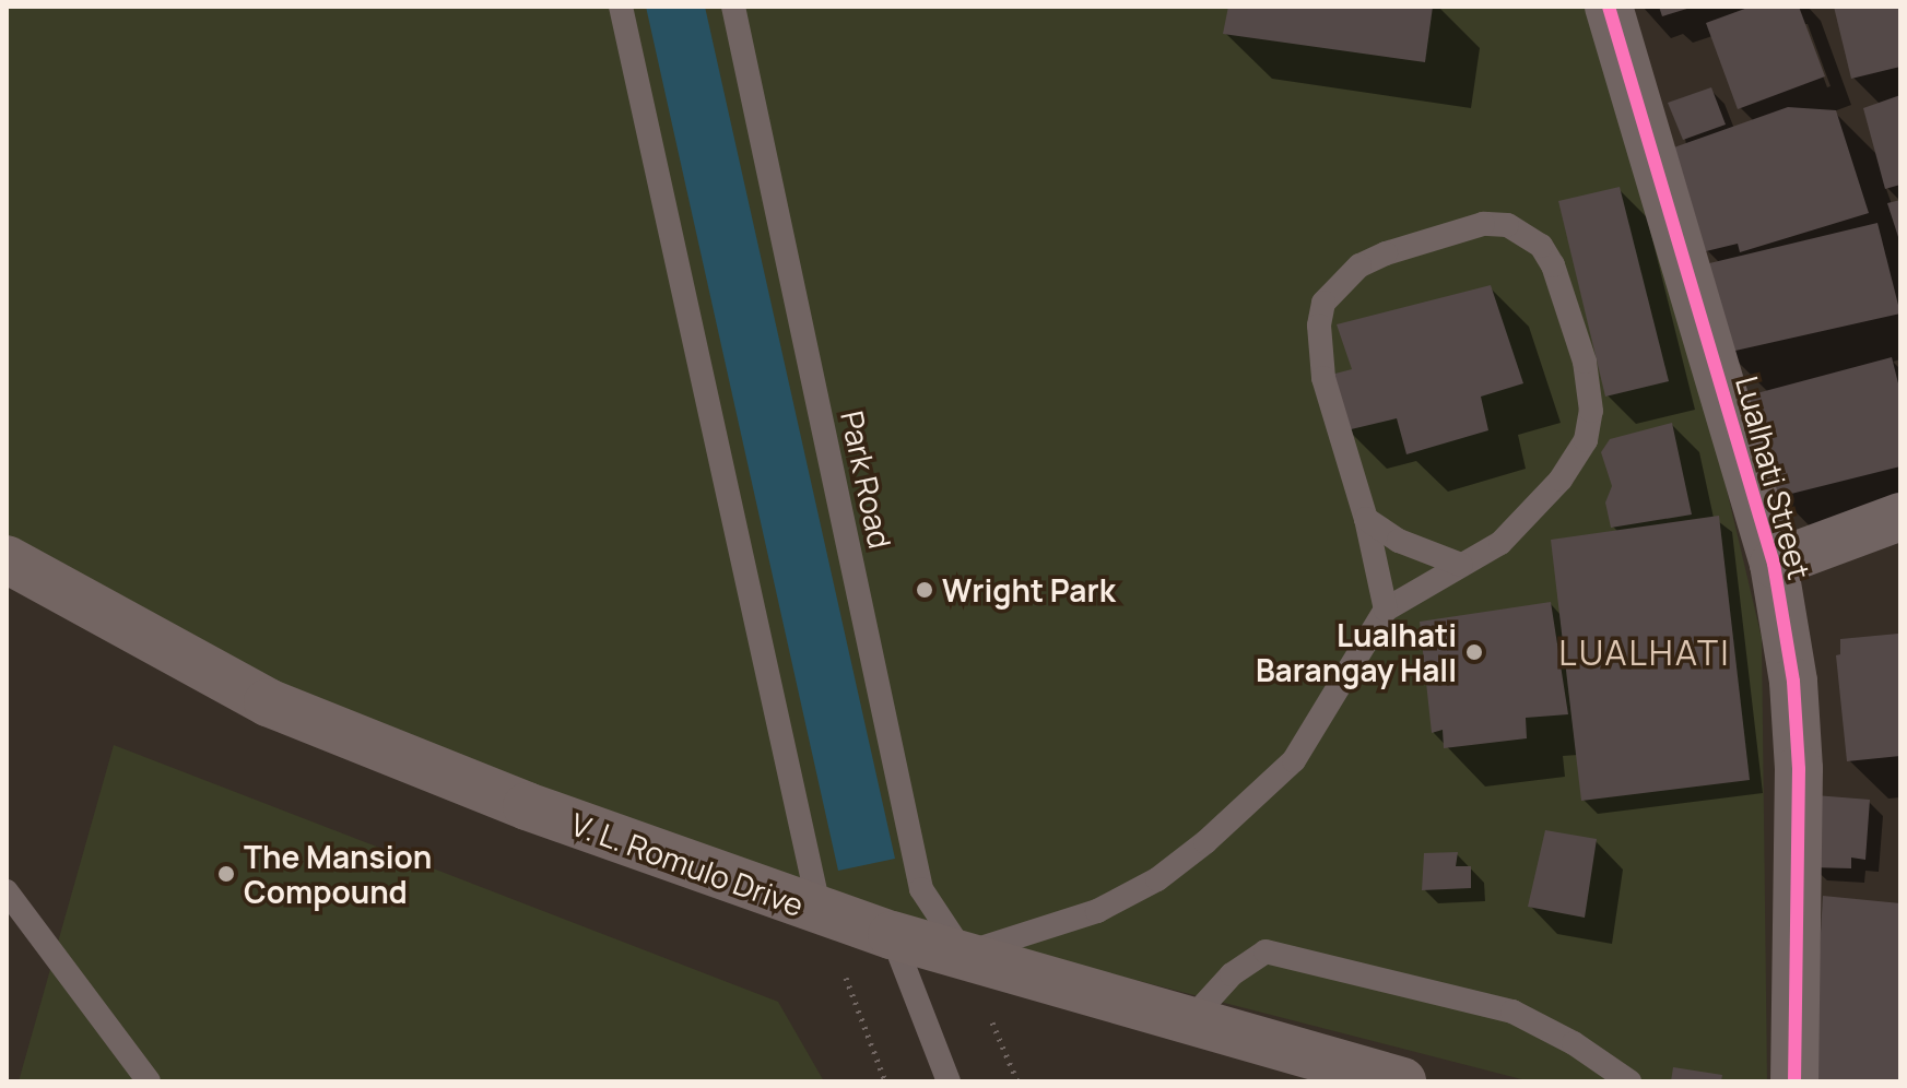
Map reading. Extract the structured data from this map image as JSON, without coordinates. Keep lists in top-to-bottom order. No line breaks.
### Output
{"streets":{"main road":["V. L. Romulo Drive"],"street":["Lualhati Street"],"lane":["Park Road"]},"crossings":[["Park Road","V. L. Romulo Drive"]],"districts":["LUALHATI"],"places":["Wright Park","Lualhati Barangay Hall","The Mansion Compound"]}
